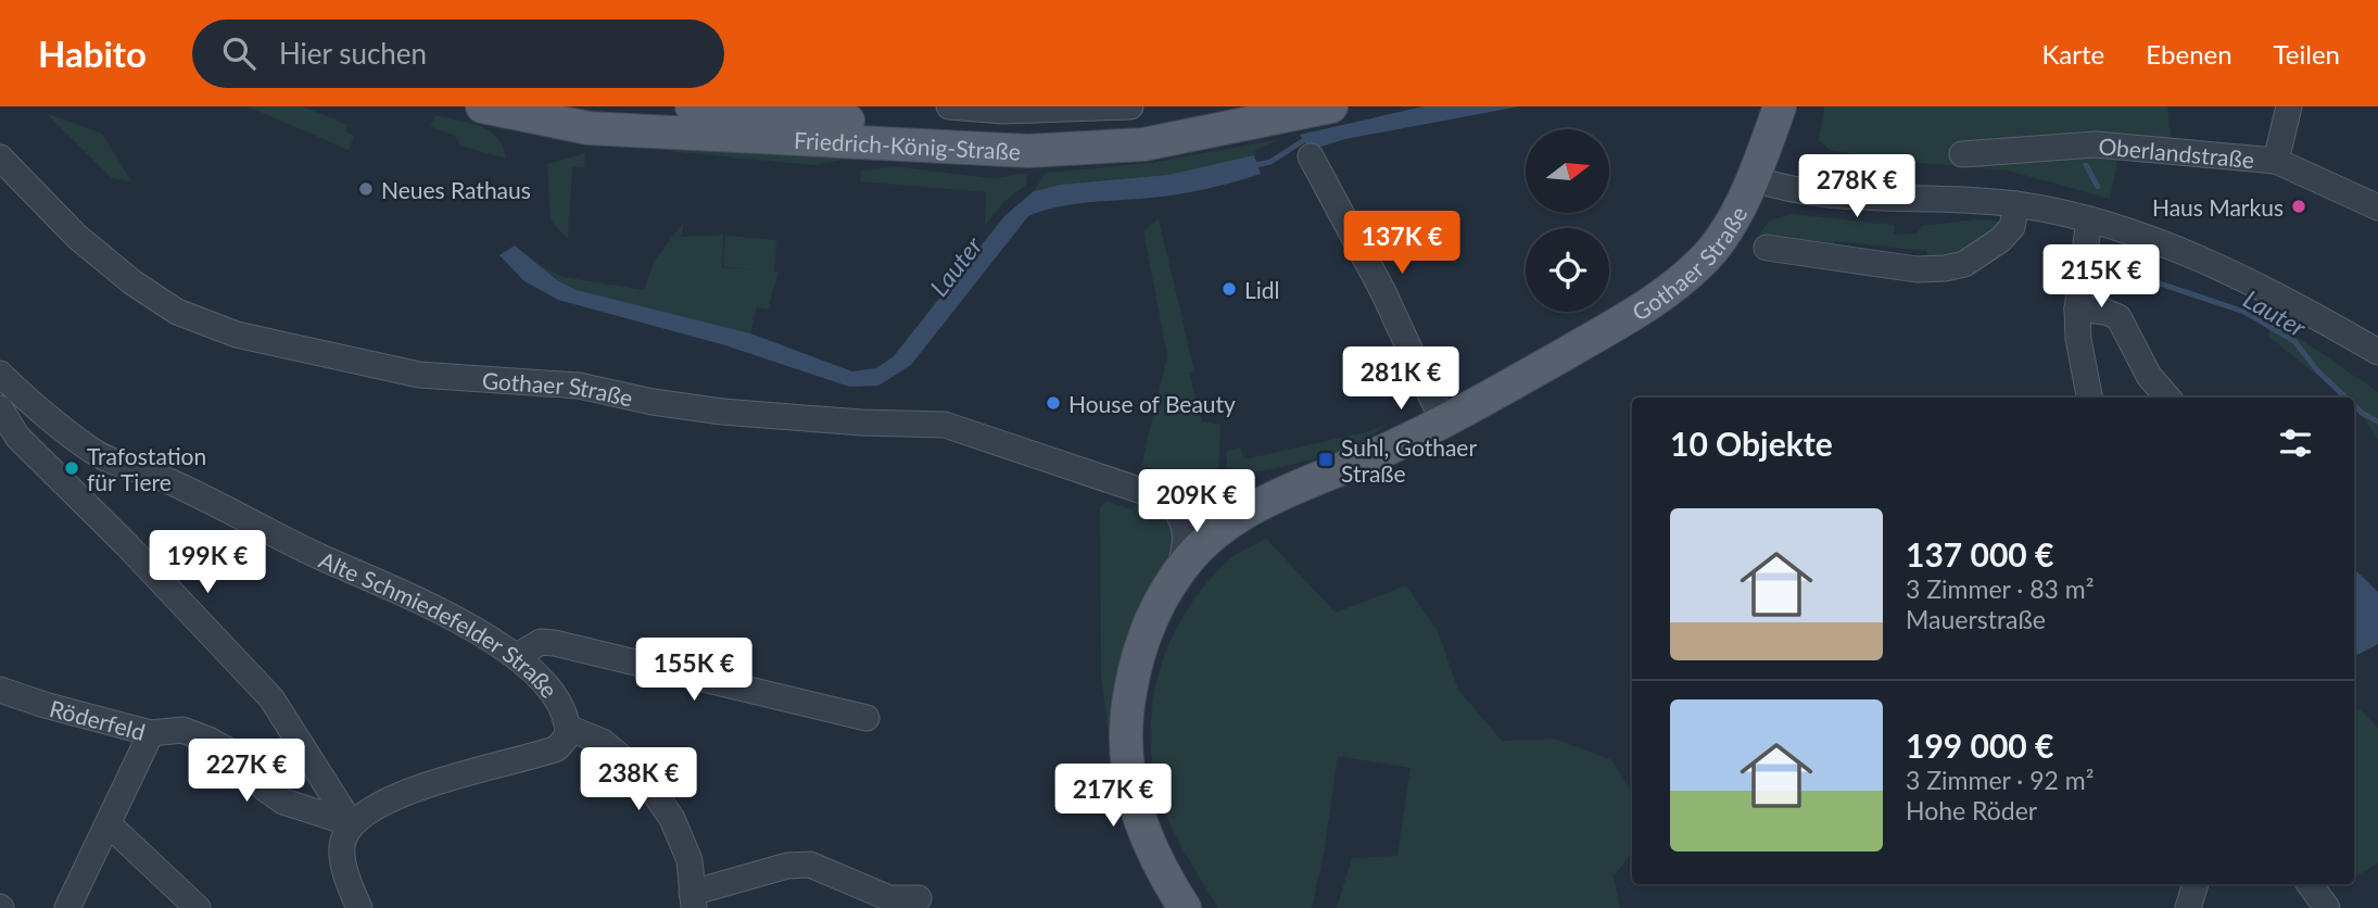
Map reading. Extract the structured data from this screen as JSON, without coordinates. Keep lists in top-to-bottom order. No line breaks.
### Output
{"streets":{"main road":["Friedrich-König-Straße","Gothaer Straße"],"street":["Oberlandstraße","Alte Schmiedefelder Straße","Röderfeld"]},"crossings":[["Alte Schmiedefelder Straße","Röderfeld"]],"water":["Lauter"],"places":{"other":["Neues Rathaus","Haus Markus","Lidl","House of Beauty","Trafostation für Tiere"],"transit":["Suhl, Gothaer Straße"]},"north":"right","page":{"header":"Habito","search":"Hier suchen","nav":["Karte","Ebenen","Teilen"],"price":["278K €","137K €","215K €","281K €","209K €","199K €","155K €","227K €","238K €","217K €"],"heading":"10 Objekte","list":[{"name":"137 000 €","note":"3 Zimmer · 83 m² · Mauerstraße"},{"name":"199 000 €","note":"3 Zimmer · 92 m² · Hohe Röder"}]}}
